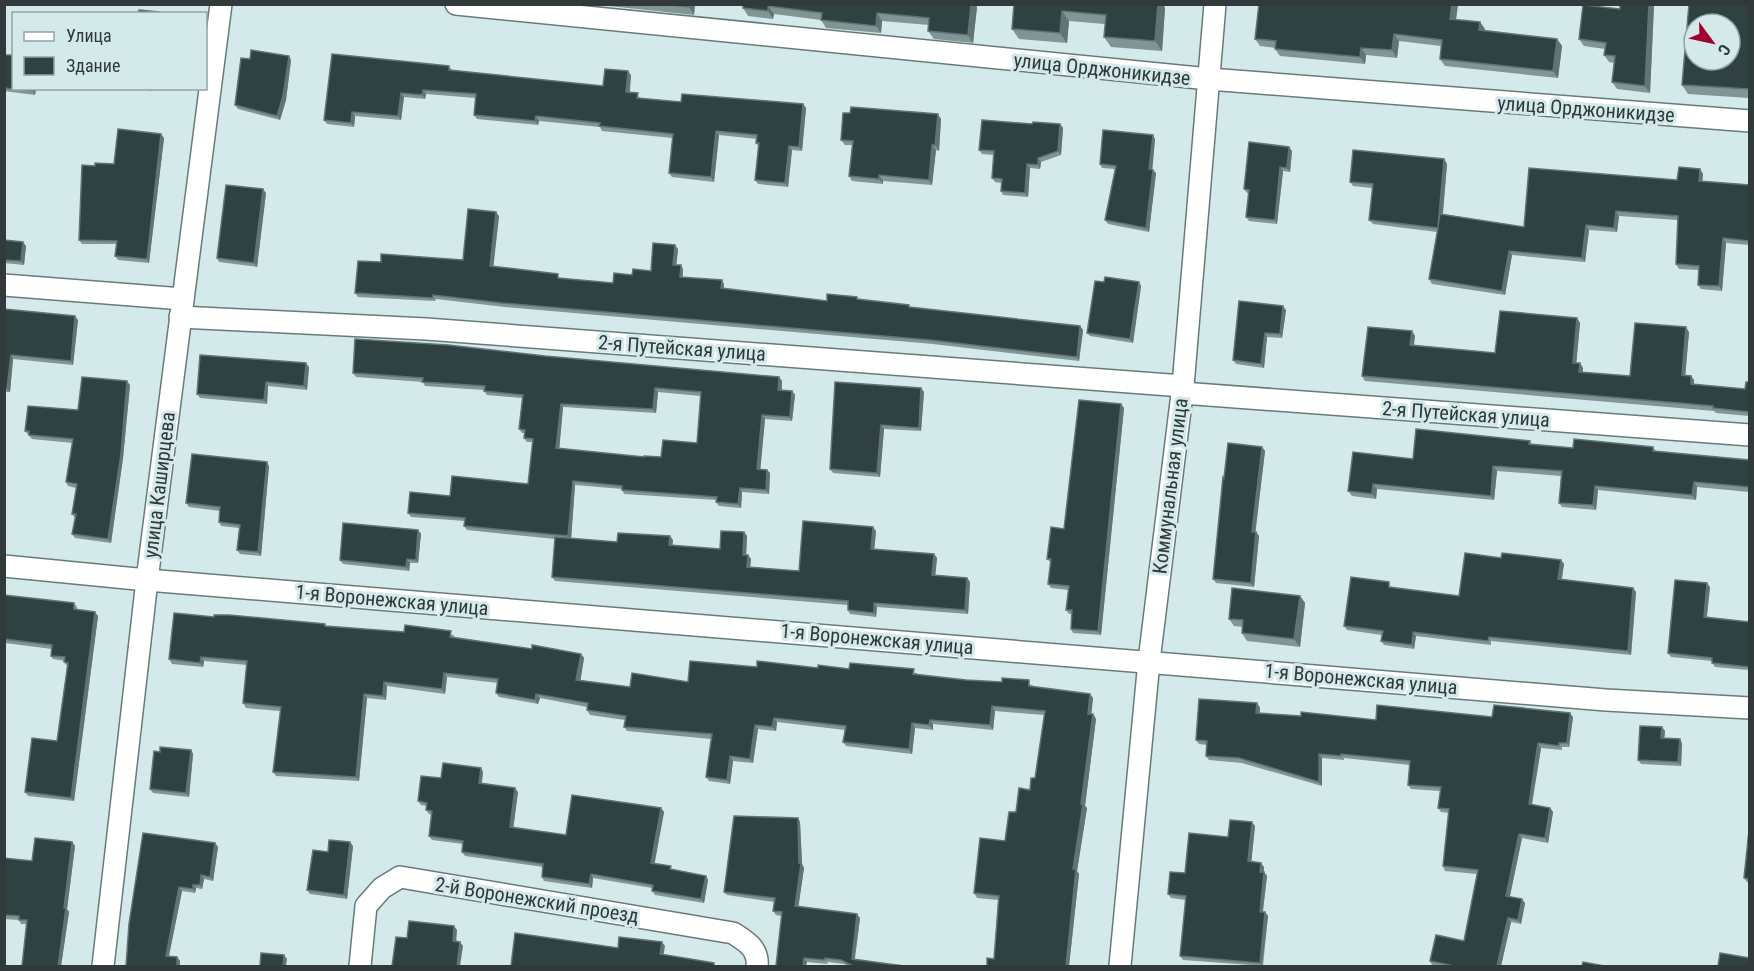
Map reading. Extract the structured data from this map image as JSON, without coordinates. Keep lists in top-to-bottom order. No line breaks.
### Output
{"streets":{"street":["улица Орджоникидзе","2-я Путейская улица","улица Каширцева","Коммунальная улица","1-я Воронежская улица","2-й Воронежский проезд"]},"crossings":[["улица Орджоникидзе","Коммунальная улица"],["2-я Путейская улица","улица Каширцева"],["2-я Путейская улица","Коммунальная улица"],["улица Каширцева","1-я Воронежская улица"],["Коммунальная улица","1-я Воронежская улица"]],"legend":["Улица","Здание"],"north":"bottom right"}
